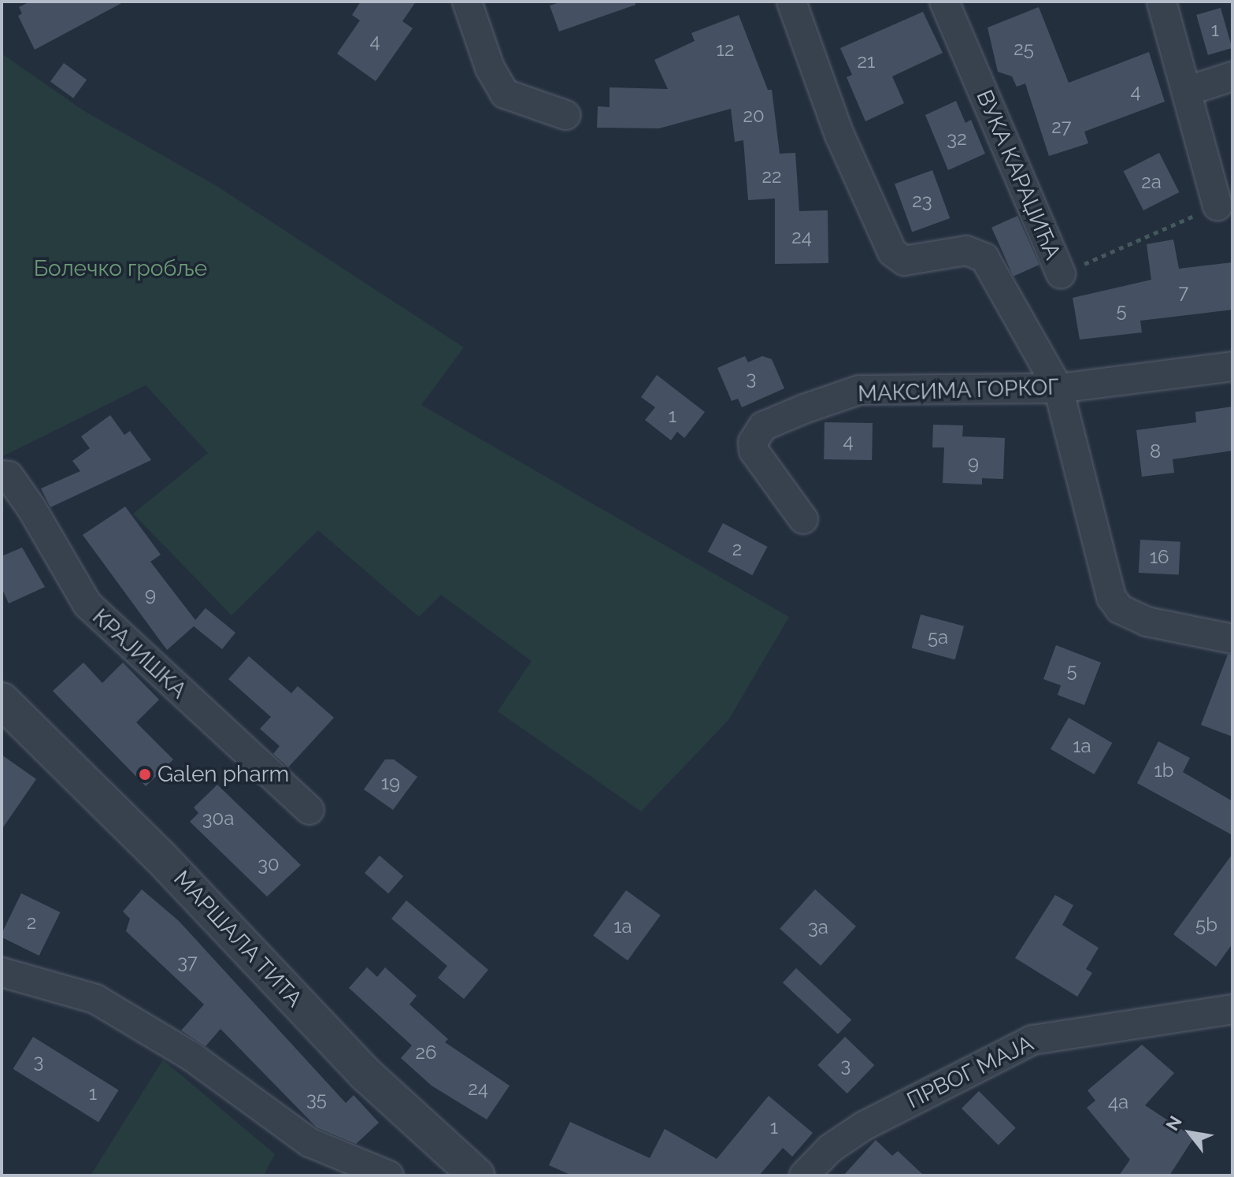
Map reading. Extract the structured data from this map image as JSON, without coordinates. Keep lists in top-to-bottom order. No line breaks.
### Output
{"streets":{"street":["ВУКА КАРАЏИЋА","МАКСИМА ГОРКОГ","КРАЈИШКА","МАРШАЛА ТИТА","ПРВОГ МАЈА"]},"parks":["Болечко гробље"],"places":["Galen pharm"],"house_numbers":["1","4","25","12","21","4","20","27","32","22","2a","23","24","7","5","3","1","4","8","9","2","16","9","5a","5","1a","1b","19","30a","30","2","5b","1a","3a","37","26","3","3","24","1","35","4a","1"],"north":"top left"}
